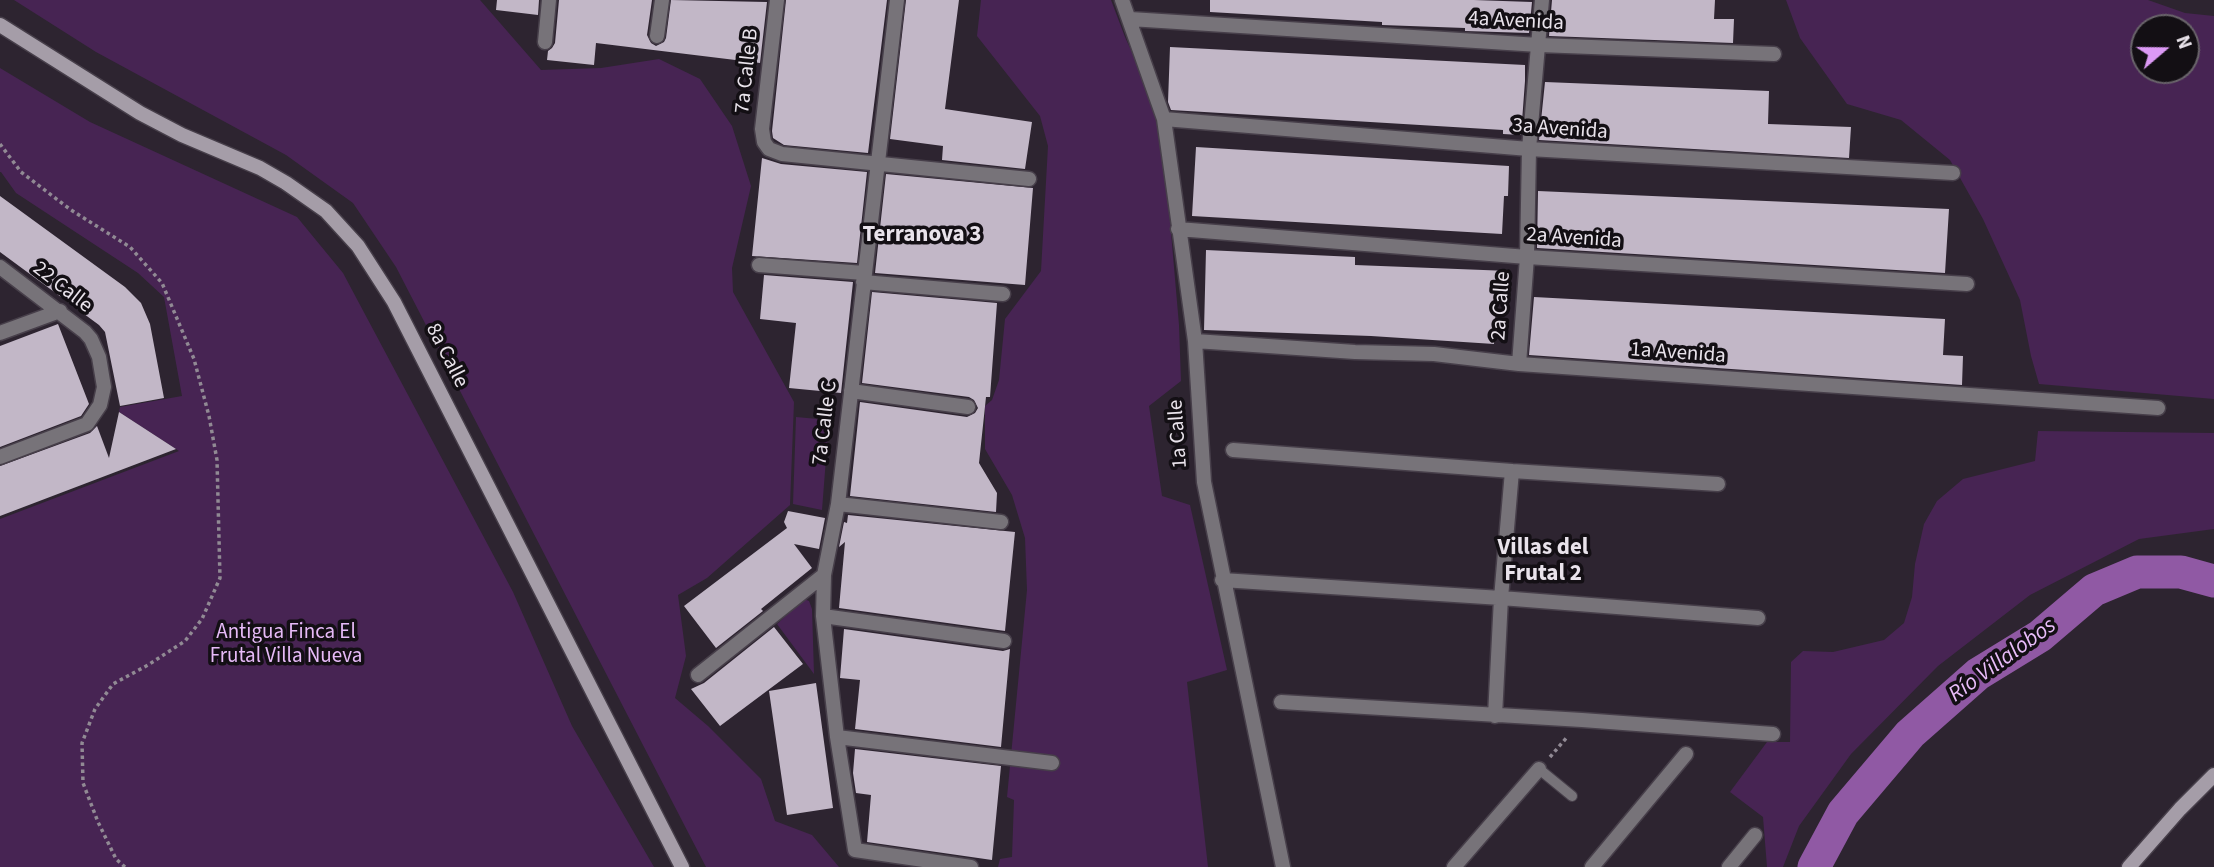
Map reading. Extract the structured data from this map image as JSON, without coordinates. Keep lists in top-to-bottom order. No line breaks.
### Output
{"streets":{"main road":["8a Calle"],"street":["4a Avenida","7a Calle B","3a Avenida","2a Avenida","22 Calle","2a Calle","1a Avenida","7a Calle C","1a Calle"]},"crossings":[["4a Avenida","2a Calle"],["4a Avenida","1a Calle"],["7a Calle B","7a Calle C"],["3a Avenida","2a Calle"],["3a Avenida","1a Calle"],["2a Avenida","2a Calle"],["2a Avenida","1a Calle"],["2a Calle","1a Avenida"],["1a Avenida","1a Calle"]],"districts":["Terranova 3","Villas del Frutal 2"],"water":["Río Villalobos"],"parks":["Antigua Finca El Frutal Villa Nueva"],"north":"right"}
